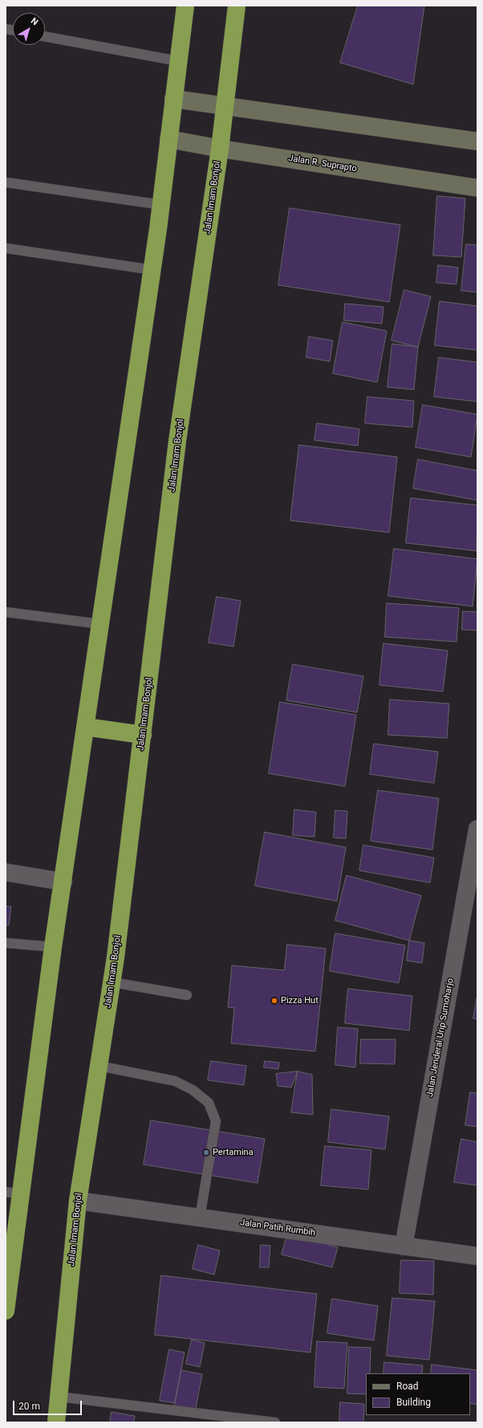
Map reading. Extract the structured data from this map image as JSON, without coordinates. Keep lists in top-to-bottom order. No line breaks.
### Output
{"streets":{"highway":["Jalan Imam Bonjol"],"main road":["Jalan R. Suprapto"],"street":["Jalan Jenderal Urip Sumoharjo","Jalan Patih Rumbih"]},"crossings":[["Jalan R. Suprapto","Jalan Imam Bonjol"],["Jalan Imam Bonjol","Jalan Patih Rumbih"],["Jalan Jenderal Urip Sumoharjo","Jalan Patih Rumbih"]],"places":["Pizza Hut","Pertamina"],"legend":["Road","Building"],"scale_bar":"20 m","north":"top right"}
